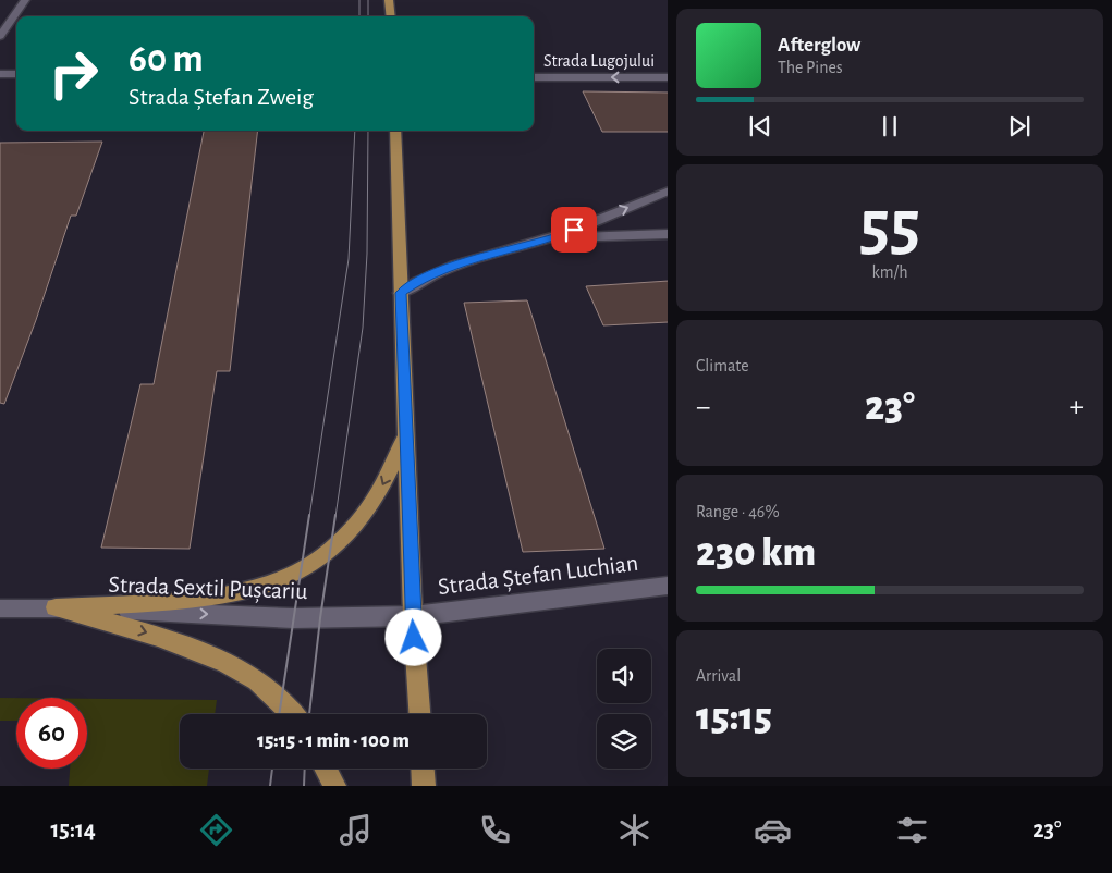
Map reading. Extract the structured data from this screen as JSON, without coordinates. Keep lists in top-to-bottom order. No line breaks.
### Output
{"streets":{"street":["Strada Lugojului","Strada Ștefan Luchian","Strada Sextil Pușcariu"]},"crossings":[["Strada Ștefan Luchian","Strada Sextil Pușcariu"]],"one_way":["Strada Sextil Pușcariu"],"page":{"turn":["60 m","Strada Ștefan Zweig"],"song":["Afterglow","The Pines"],"tile":[["55","km/h"],"Climate",["Range · 46%","230 km"],["Arrival","15:15"]],"heat":["−","23°","+"],"limit":"60","trip":"15:15 · 1 min · 100 m","tabs":["15:14","23°"]}}
